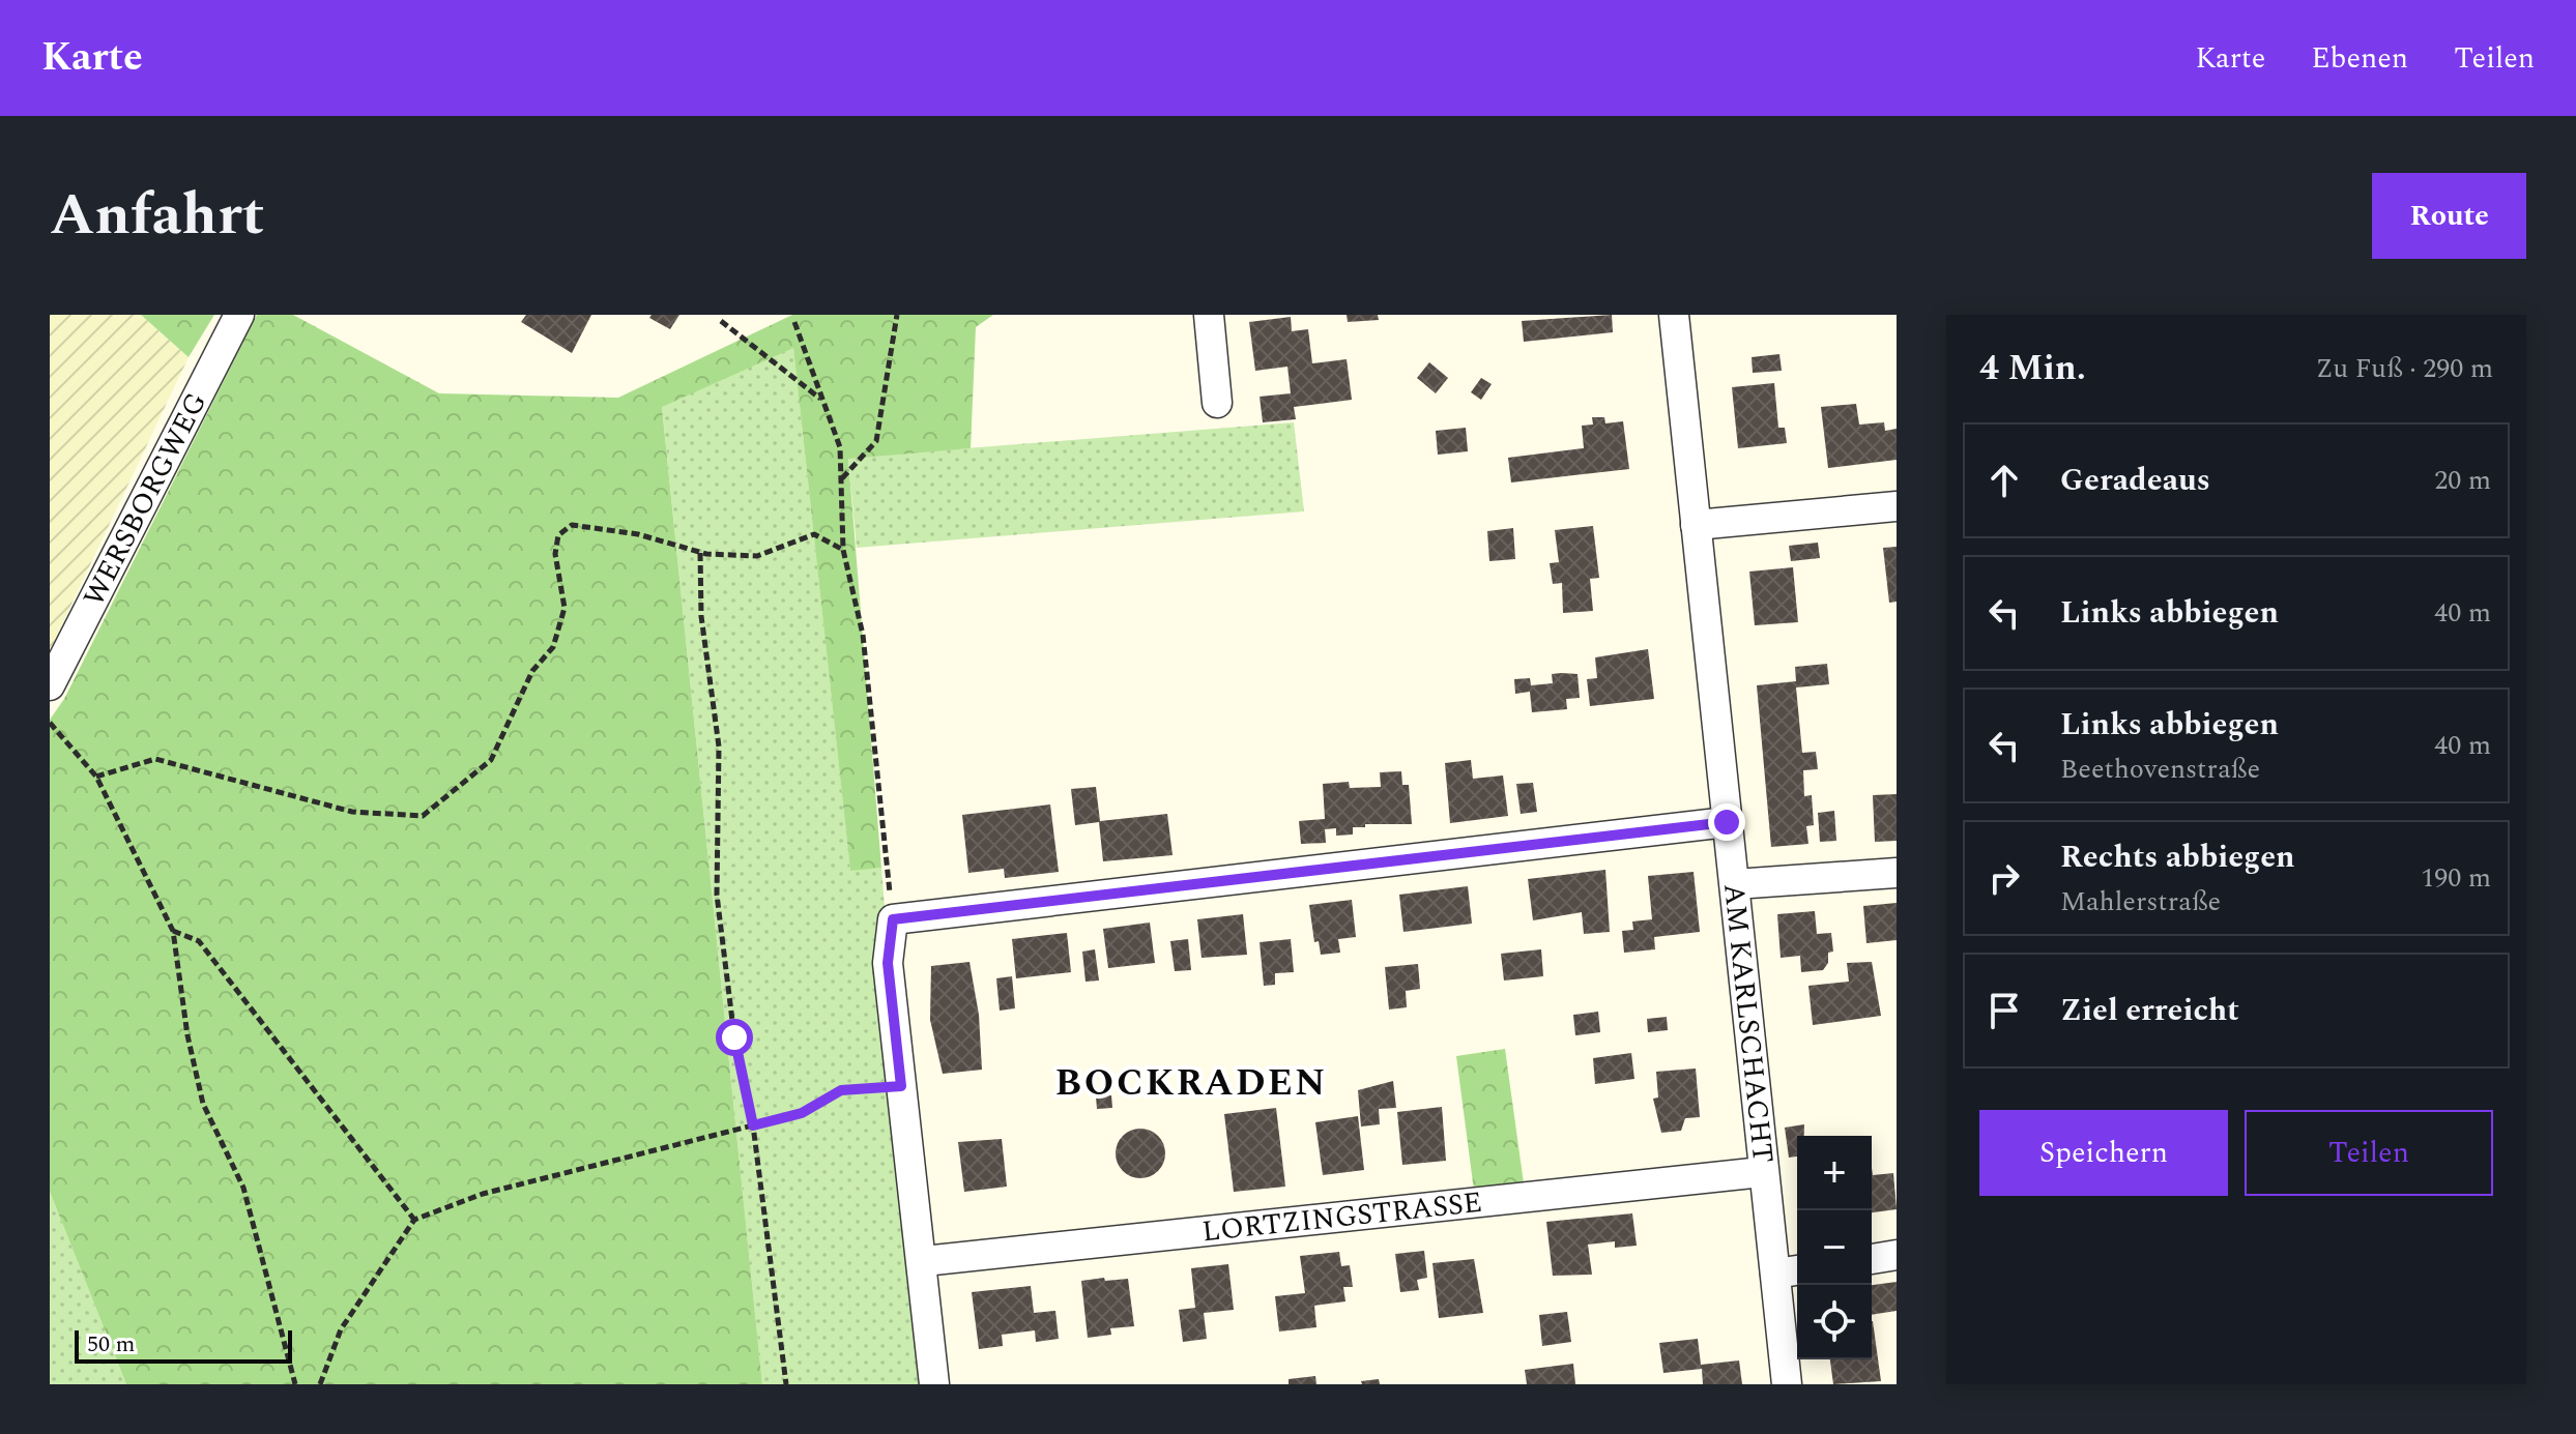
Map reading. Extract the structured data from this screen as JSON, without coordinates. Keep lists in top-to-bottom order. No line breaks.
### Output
{"streets":{"street":["WERSBORGWEG","AM KARLSCHACHT","LORTZINGSTRASSE"]},"crossings":[["AM KARLSCHACHT","LORTZINGSTRASSE"]],"districts":["BOCKRADEN"],"scale_bar":"50 m","page":{"header":"Karte","nav":["Karte","Ebenen","Teilen"],"title":"Anfahrt","buttons":["Route",["Speichern","Teilen"]],"heading":["4 Min.","Zu Fuß · 290 m"],"list":[["Geradeaus","20 m"],["Links abbiegen","40 m"],["Links abbiegen","Beethovenstraße","40 m"],["Rechts abbiegen","Mahlerstraße","190 m"],"Ziel erreicht"],"map_buttons":["+","−"],"scale":"50 m"}}
